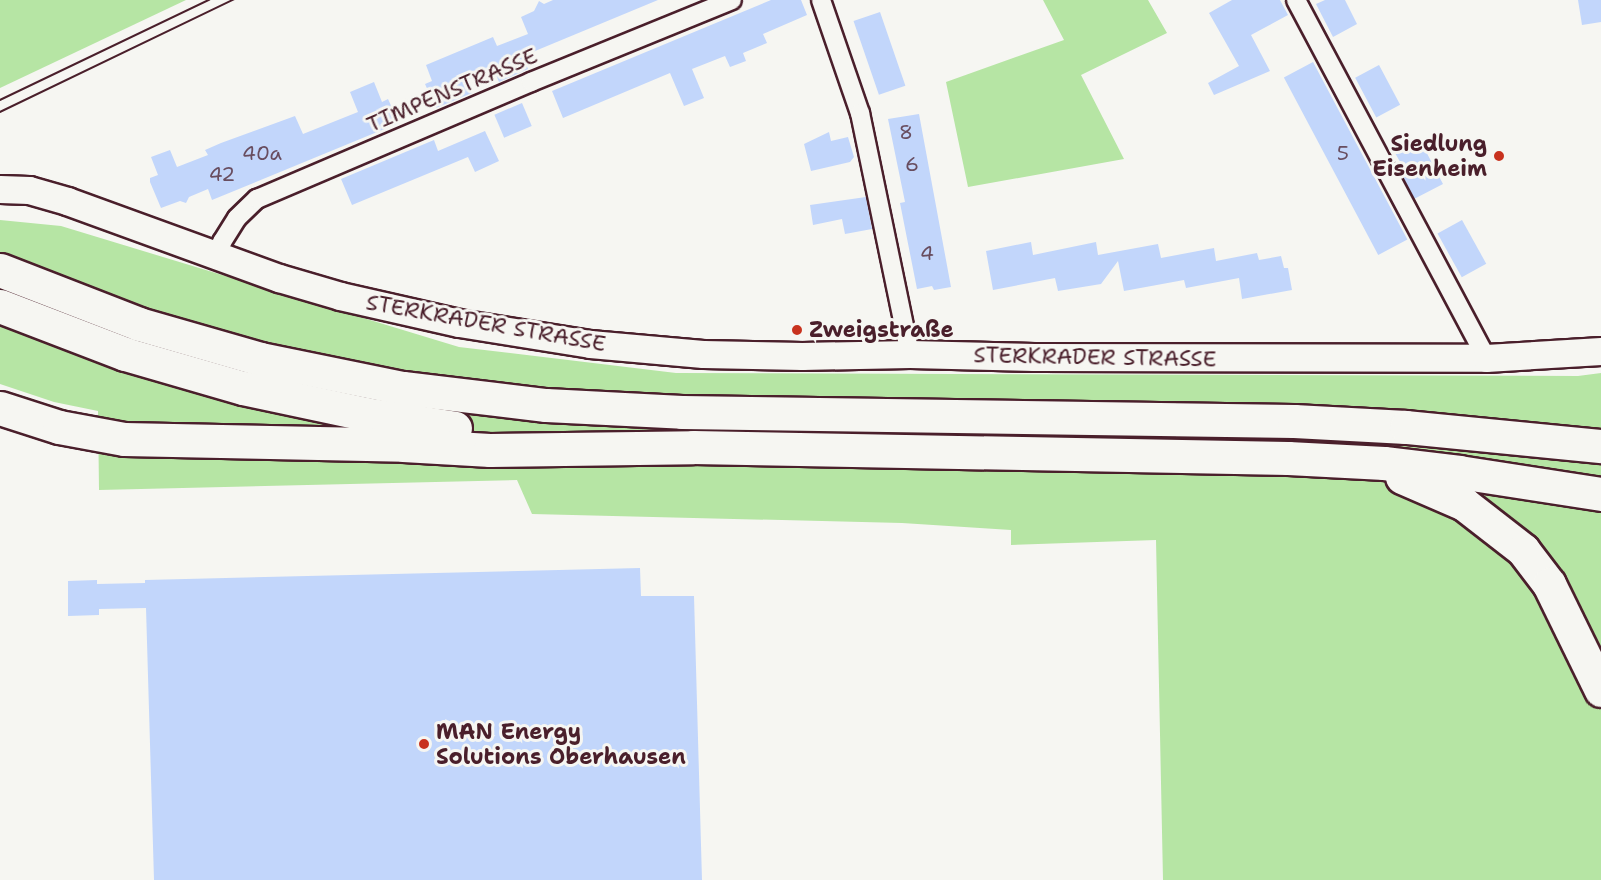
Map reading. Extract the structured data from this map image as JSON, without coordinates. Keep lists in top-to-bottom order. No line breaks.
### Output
{"streets":{"street":["TIMPENSTRASSE","STERKRADER STRASSE"]},"crossings":[["TIMPENSTRASSE","STERKRADER STRASSE"]],"places":["Siedlung Eisenheim","Zweigstraße","MAN Energy Solutions Oberhausen"],"house_numbers":["8","40a","5","6","42","4"]}
